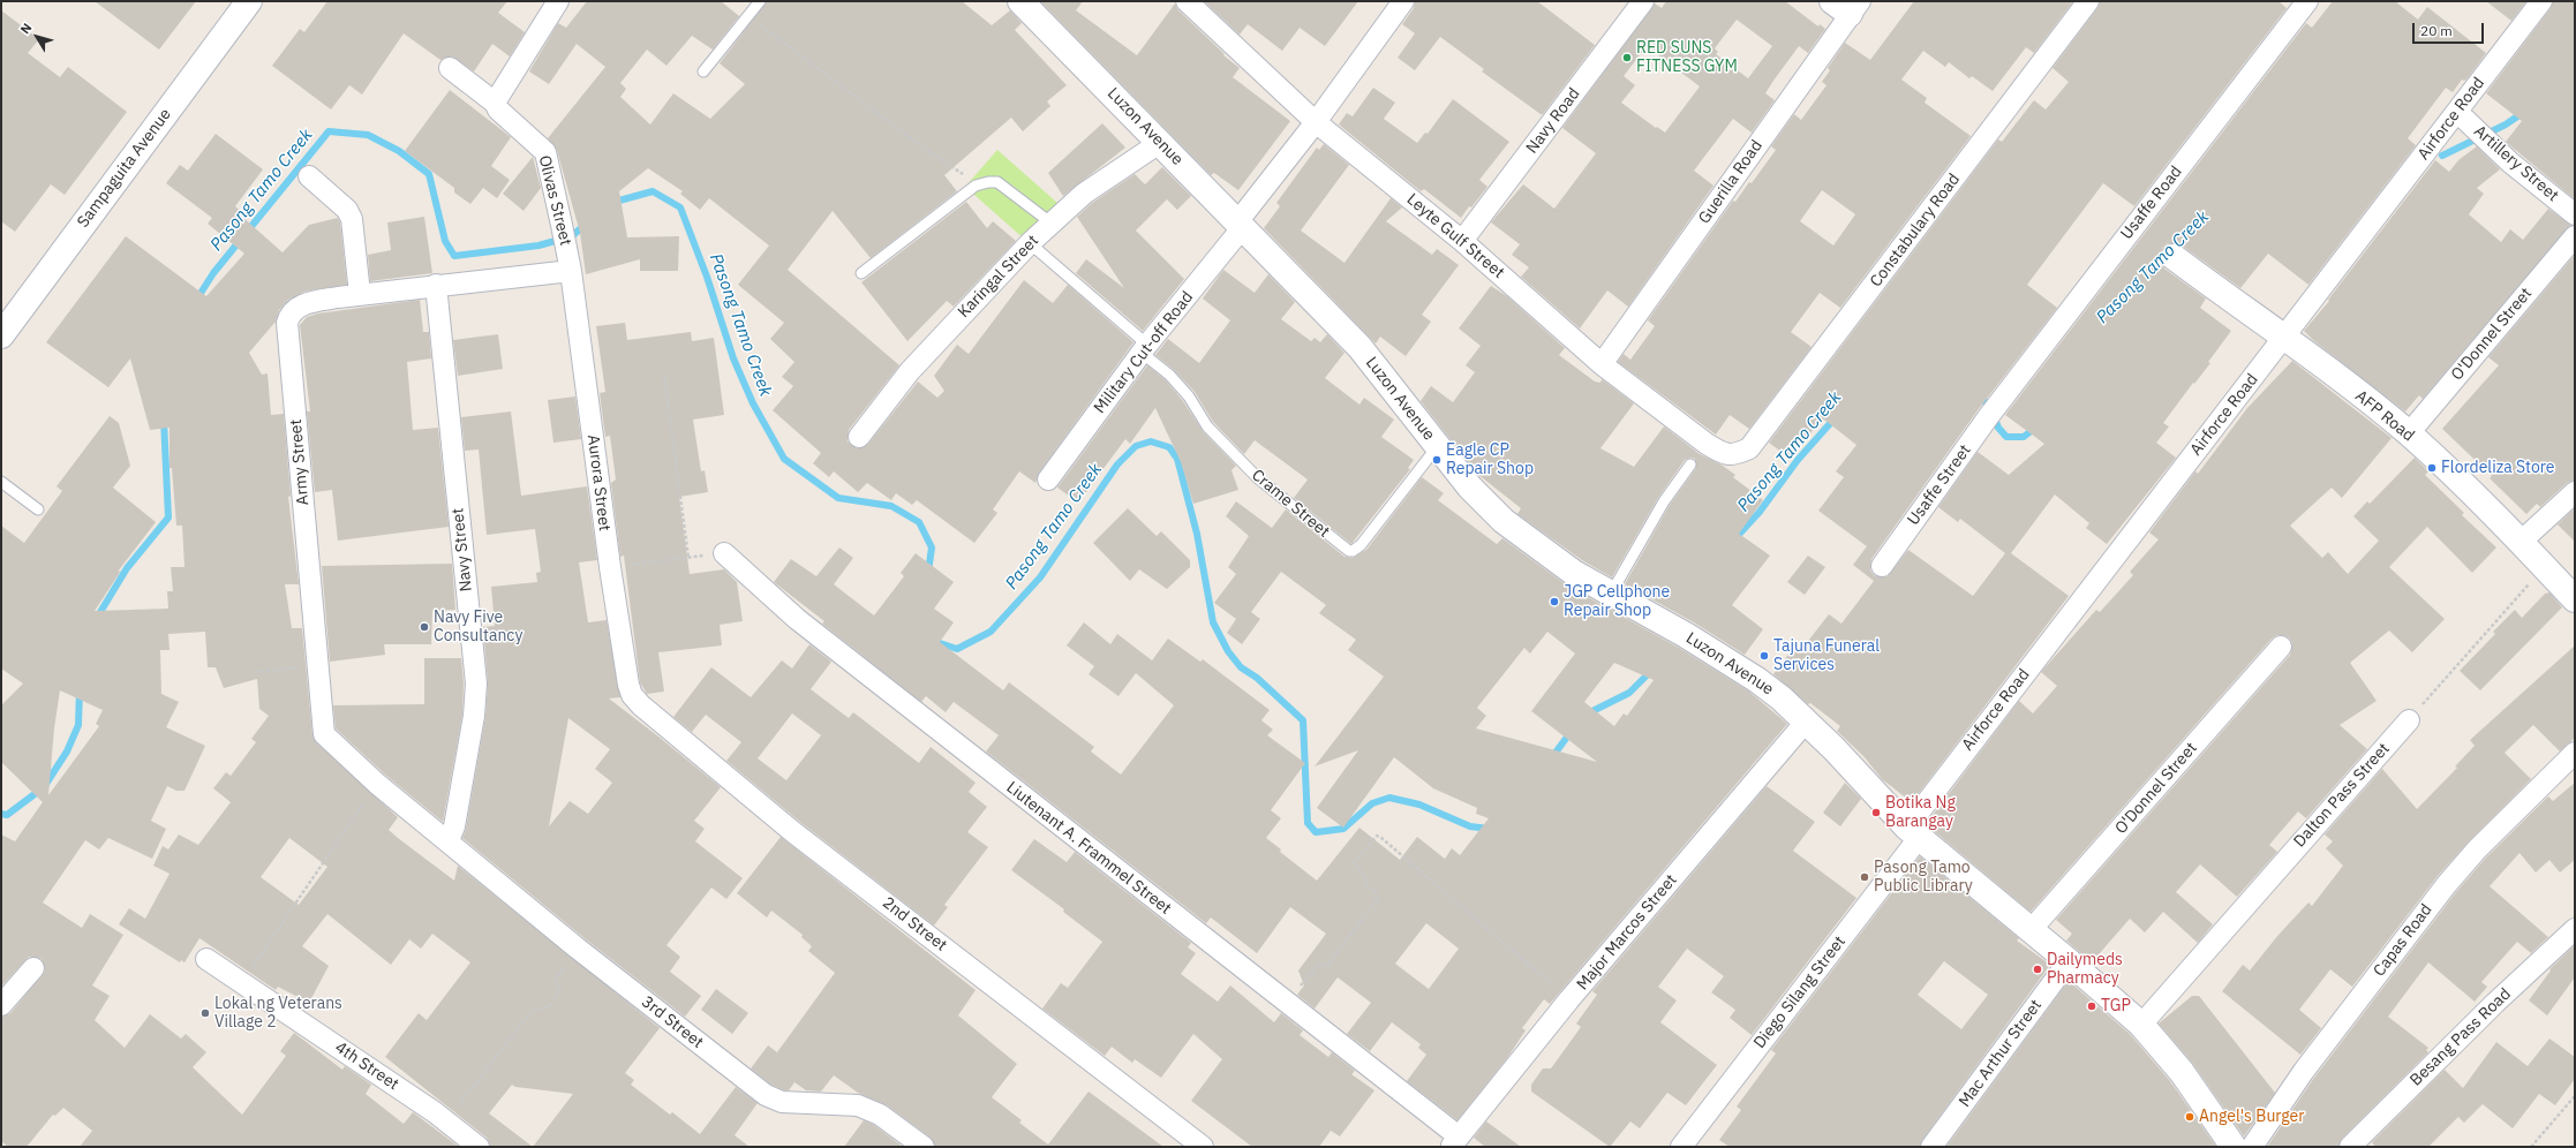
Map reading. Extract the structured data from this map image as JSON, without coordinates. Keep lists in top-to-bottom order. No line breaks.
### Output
{"streets":{"main road":["Luzon Avenue","Sampaguita Avenue","AFP Road"],"street":["Airforce Road","Navy Road","Artillery Street","Guerilla Road","Olivas Street","Usaffe Road","Constabulary Road","Leyte Gulf Street","Karingal Street","O'Donnel Street","Military Cut-off Road","Army Street","Aurora Street","Usaffe Street","Navy Street","Dalton Pass Street","Liutenant A. Frammel Street","2nd Street","Major Marcos Street","Capas Road","Diego Silang Street","3rd Street","Besang Pass Road","Mac Arthur Street","4th Street"],"lane":["Crame Street"]},"crossings":[["Airforce Road","Luzon Avenue"],["Airforce Road","Artillery Street"],["Airforce Road","AFP Road"],["Airforce Road","Diego Silang Street"],["Navy Road","Leyte Gulf Street"],["Luzon Avenue","Karingal Street"],["Luzon Avenue","O'Donnel Street"],["Luzon Avenue","Military Cut-off Road"],["Luzon Avenue","Crame Street"],["Luzon Avenue","Dalton Pass Street"],["Luzon Avenue","Major Marcos Street"],["Luzon Avenue","Diego Silang Street"],["Luzon Avenue","Mac Arthur Street"],["Guerilla Road","Leyte Gulf Street"],["Olivas Street","Army Street"],["Olivas Street","Aurora Street"],["Usaffe Road","Usaffe Street"],["Constabulary Road","Leyte Gulf Street"],["Leyte Gulf Street","Military Cut-off Road"],["O'Donnel Street","AFP Road"],["Military Cut-off Road","Crame Street"],["Army Street","Aurora Street"],["Army Street","Navy Street"],["Army Street","3rd Street"],["Aurora Street","2nd Street"],["Navy Street","3rd Street"],["Liutenant A. Frammel Street","Major Marcos Street"]],"water":["Pasong Tamo Creek"],"places":["RED SUNS FITNESS GYM","Eagle CP Repair Shop","Flordeliza Store","JGP Cellphone Repair Shop","Navy Five Consultancy","Tajuna Funeral Services","Botika Ng Barangay","Pasong Tamo Public Library","Dailymeds Pharmacy","TGP","Lokal ng Veterans Village 2","Angel's Burger"],"scale_bar":"20 m","north":"top left"}
